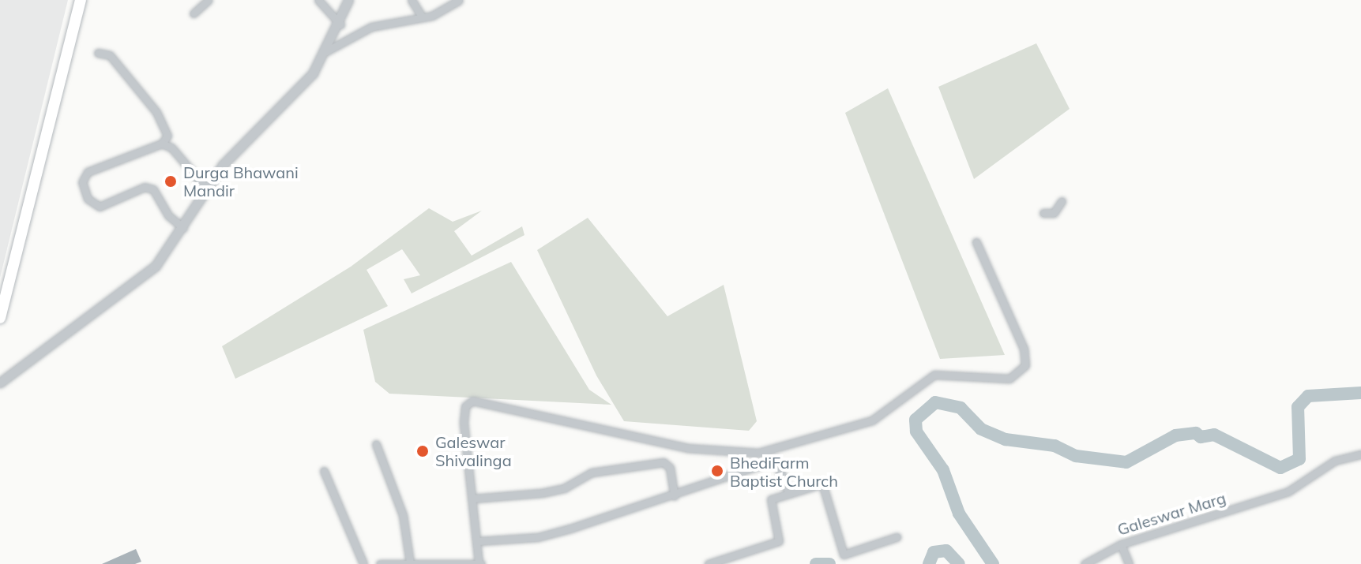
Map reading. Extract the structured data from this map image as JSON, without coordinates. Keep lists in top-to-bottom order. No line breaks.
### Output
{"streets":{"street":["Galeswar Marg"]},"places":["Durga Bhawani Mandir","Galeswar Shivalinga","BhediFarm Baptist Church"]}
